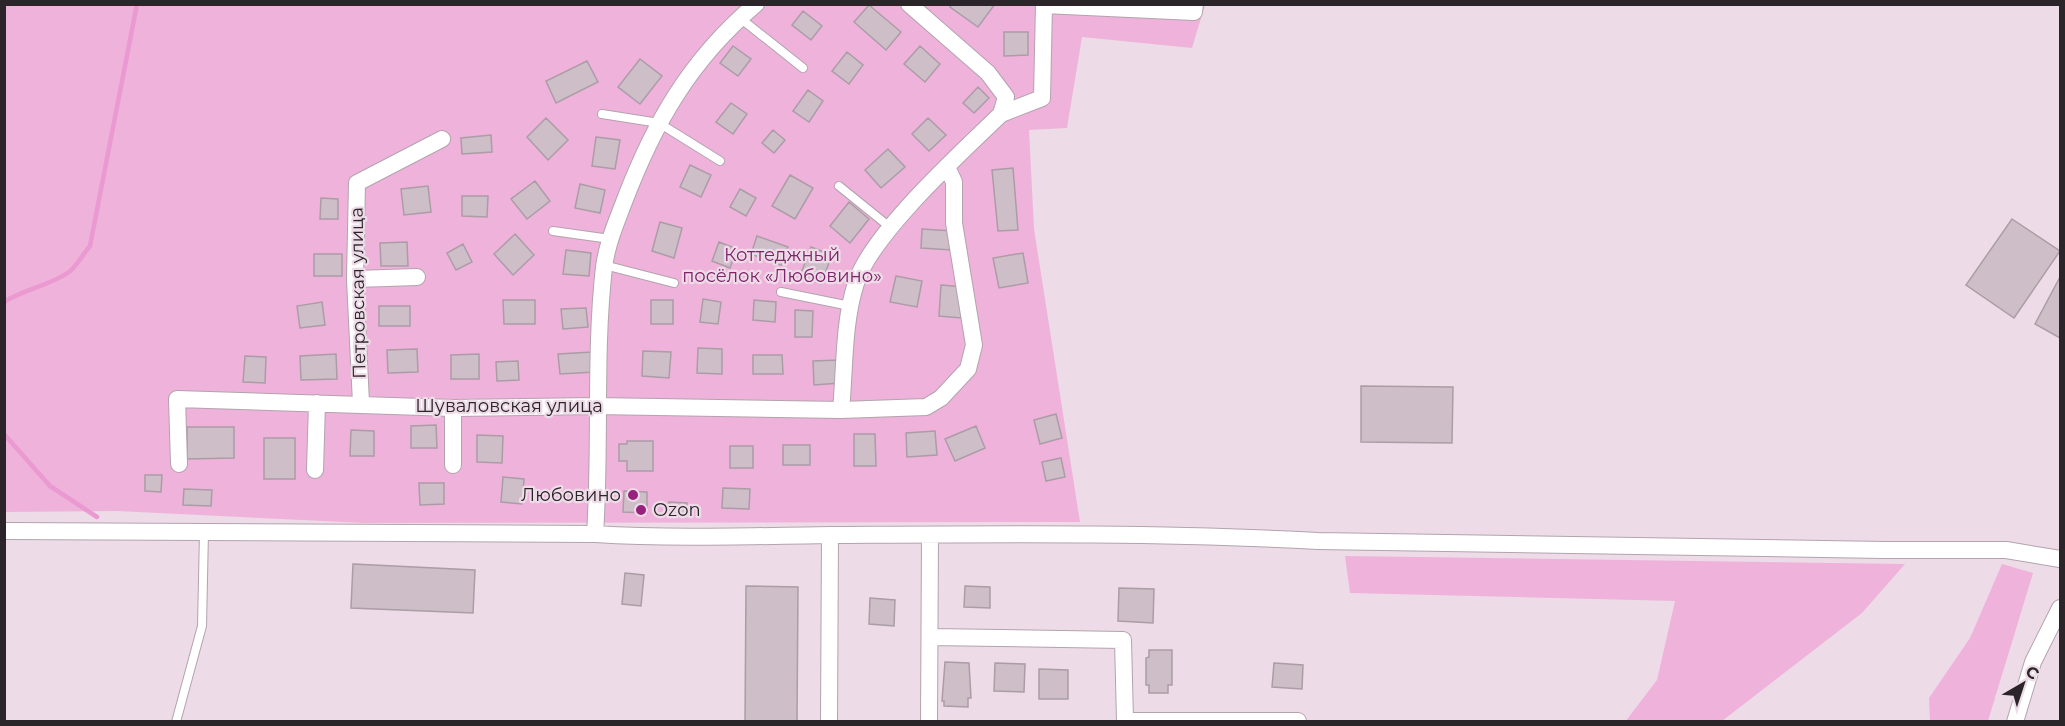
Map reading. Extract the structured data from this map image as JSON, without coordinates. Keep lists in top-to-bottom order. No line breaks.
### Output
{"streets":{"street":["Петровская улица","Шуваловская улица"]},"crossings":[["Петровская улица","Шуваловская улица"]],"parks":["Коттеджный посёлок «Любовино»"],"places":["Любовино","Ozon"],"north":"top right"}
